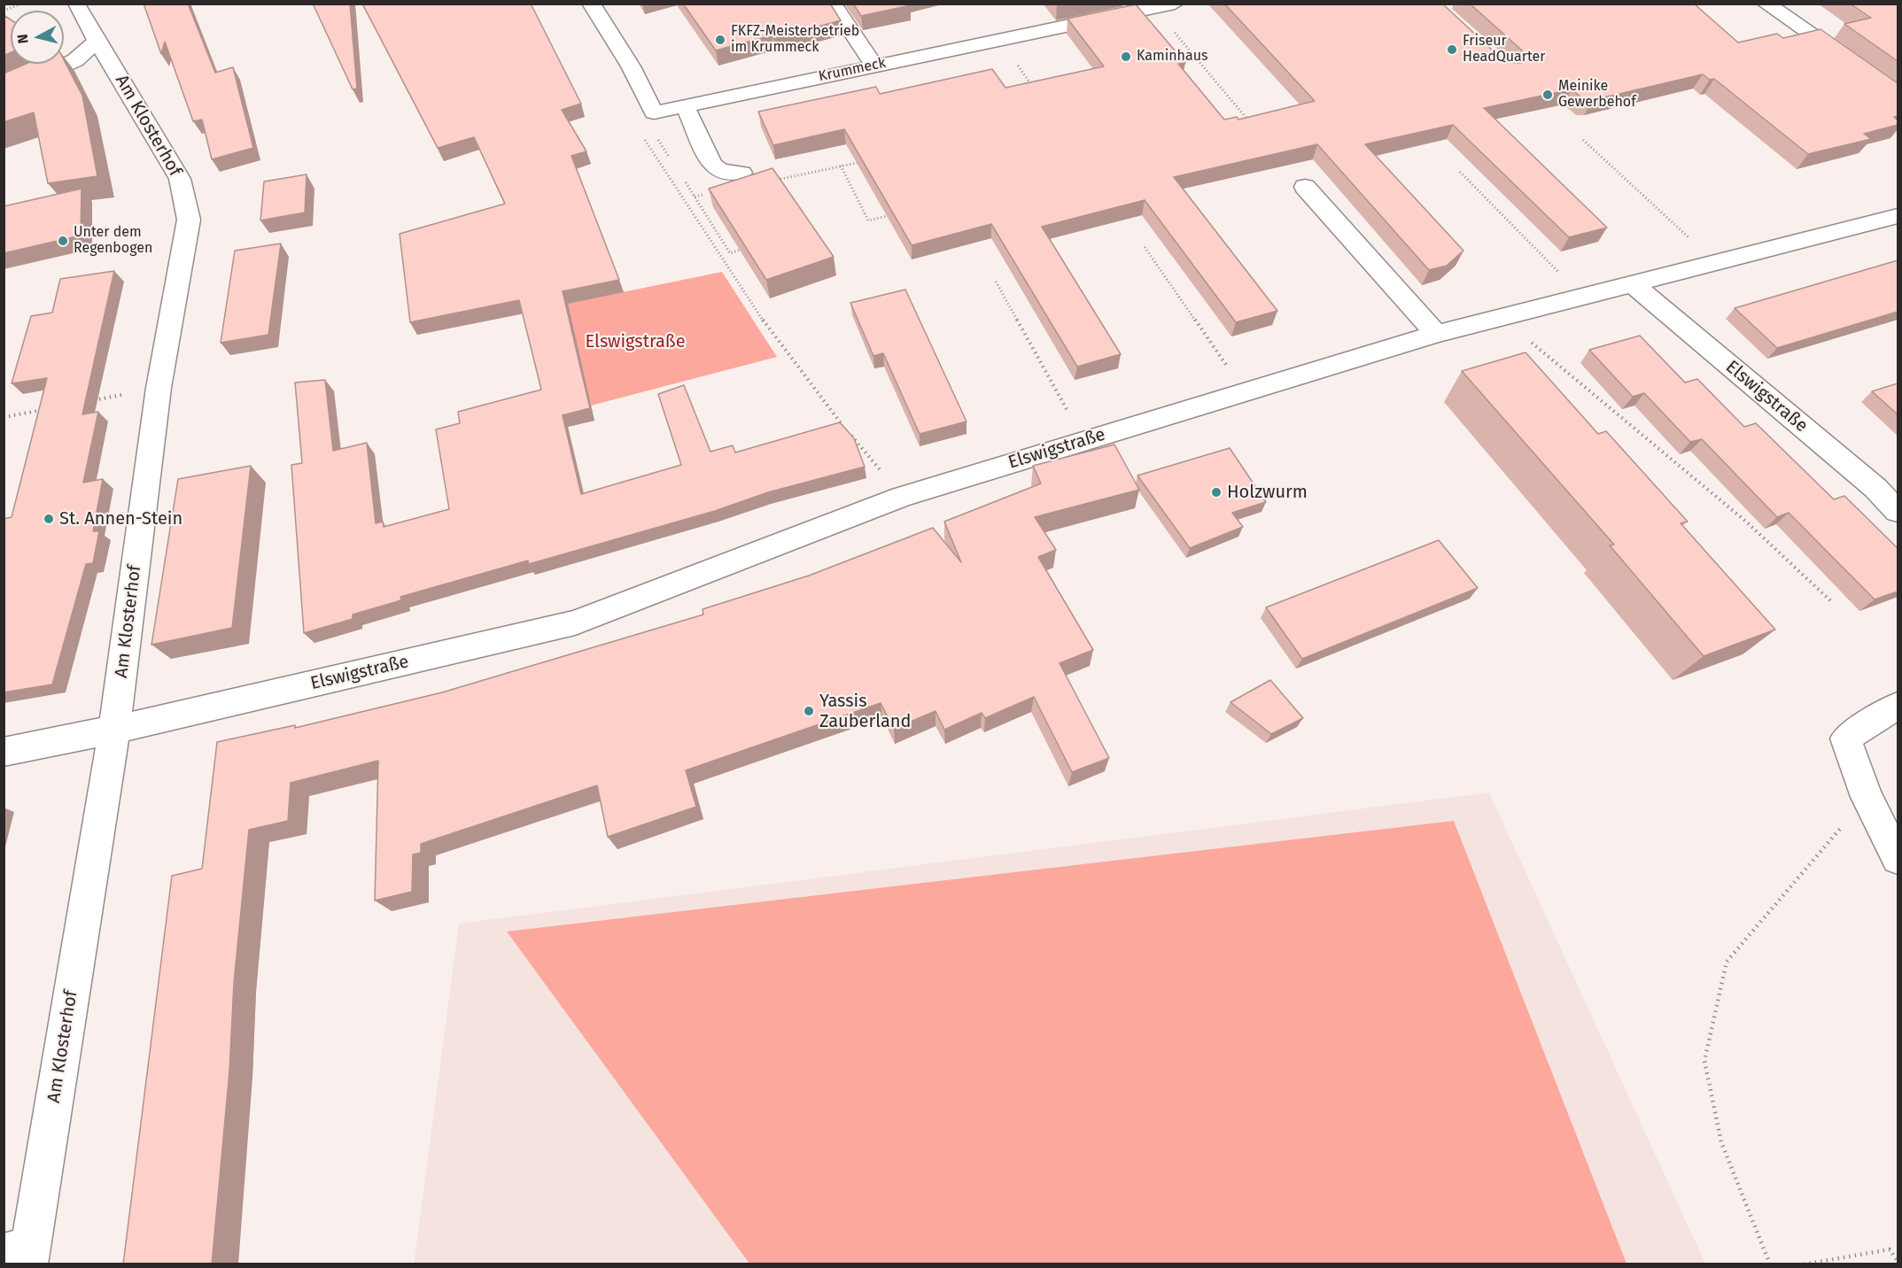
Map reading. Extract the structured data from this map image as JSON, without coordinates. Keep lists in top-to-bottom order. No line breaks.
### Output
{"streets":{"street":["Krummeck","Am Klosterhof","Elswigstraße"]},"crossings":[["Am Klosterhof","Elswigstraße"]],"parks":["Elswigstraße"],"places":["FKFZ-Meisterbetrieb im Krummeck","Friseur HeadQuarter","Kaminhaus","Meinike Gewerbehof","Unter dem Regenbogen","Holzwurm","St. Annen-Stein","Yassis Zauberland"],"north":"left"}
